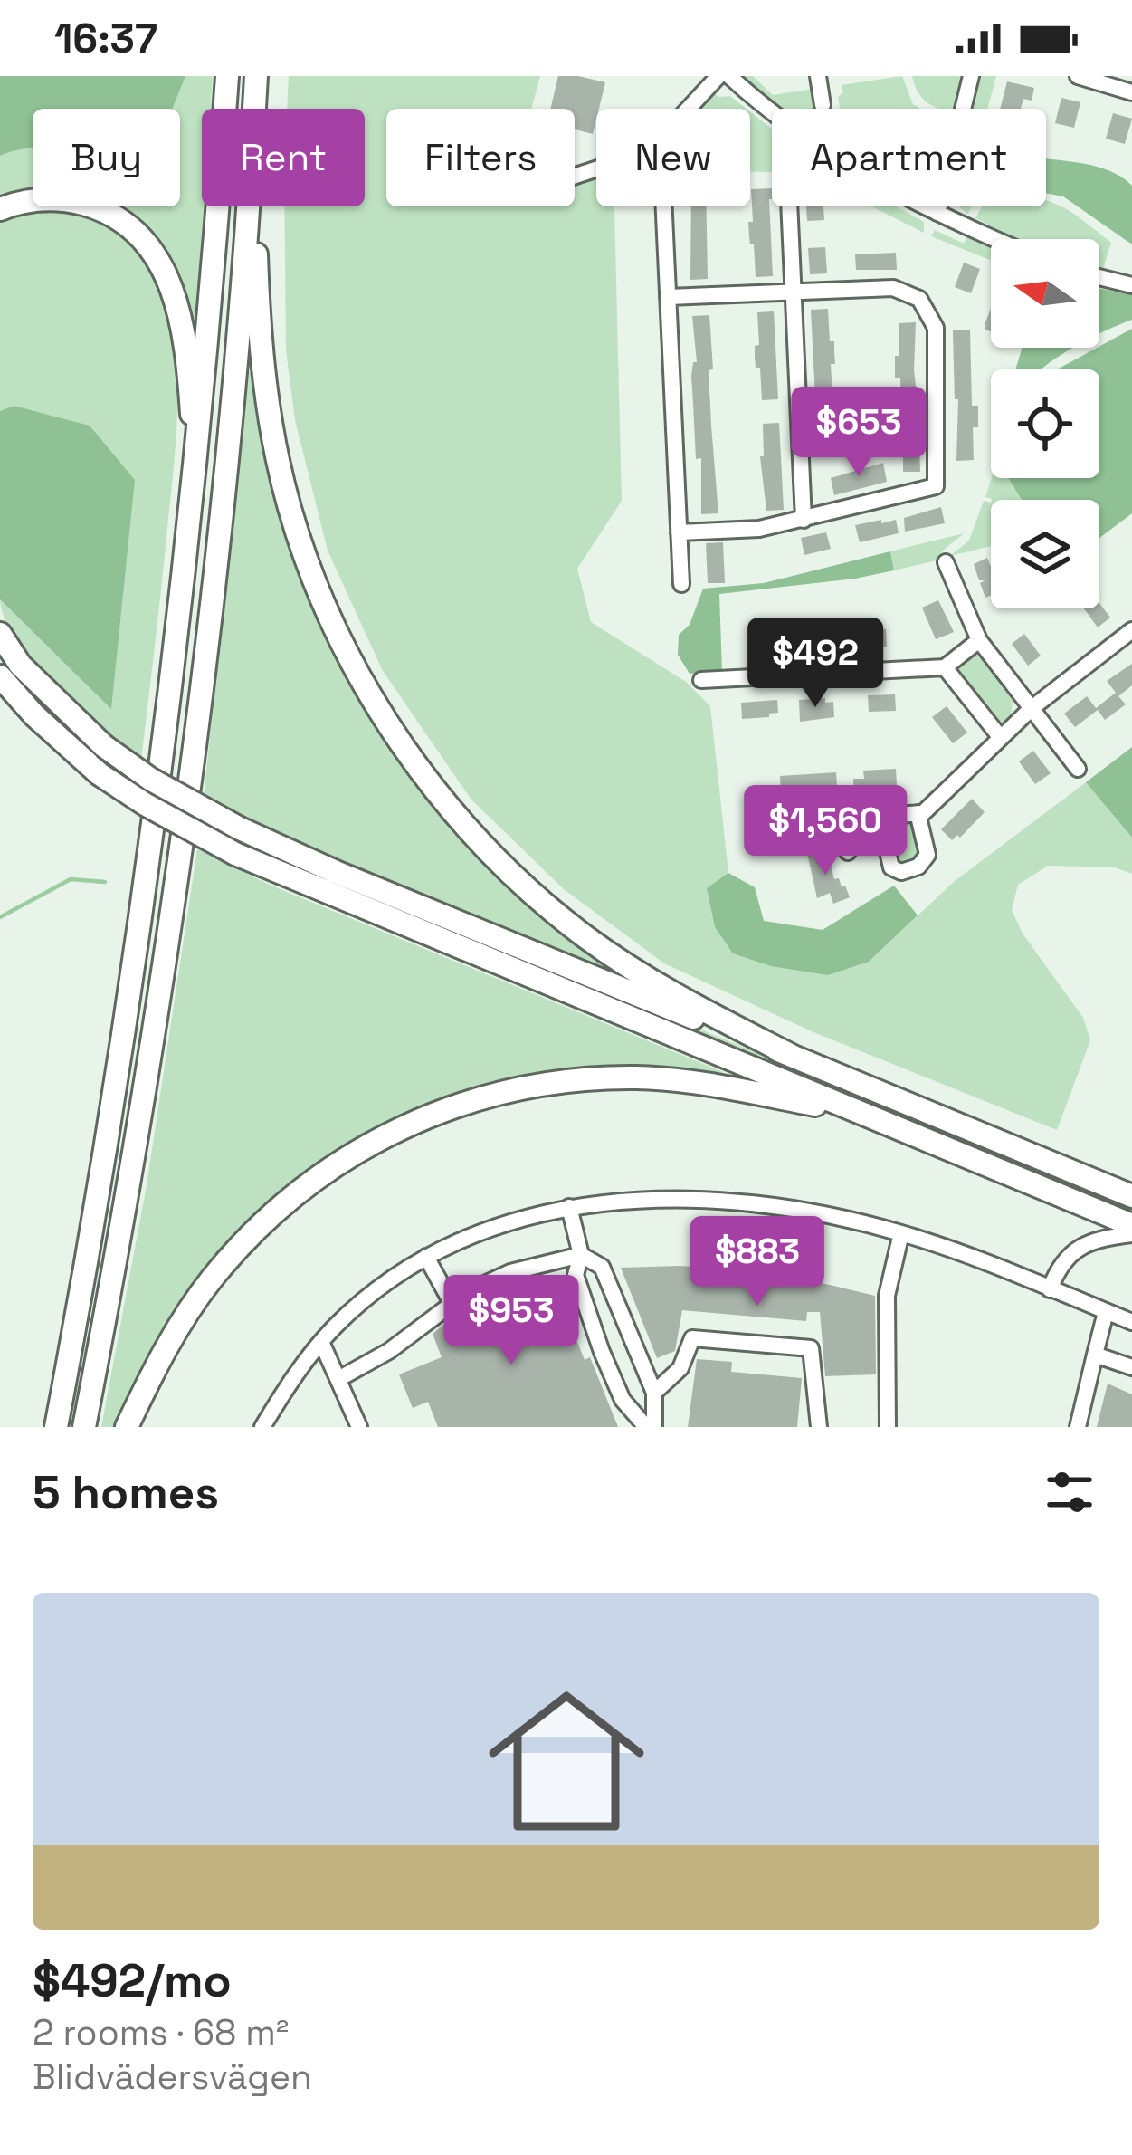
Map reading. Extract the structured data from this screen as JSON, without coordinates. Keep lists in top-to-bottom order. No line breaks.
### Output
{"north":"left","page":{"status":"16:37","chip":["Buy","Rent","Filters","New","Apartment"],"price":["$653","$492","$1,560","$883","$953"],"heading":"5 homes","list":[{"name":"$492/mo","note":"2 rooms · 68 m² · Blidvädersvägen"}]}}
